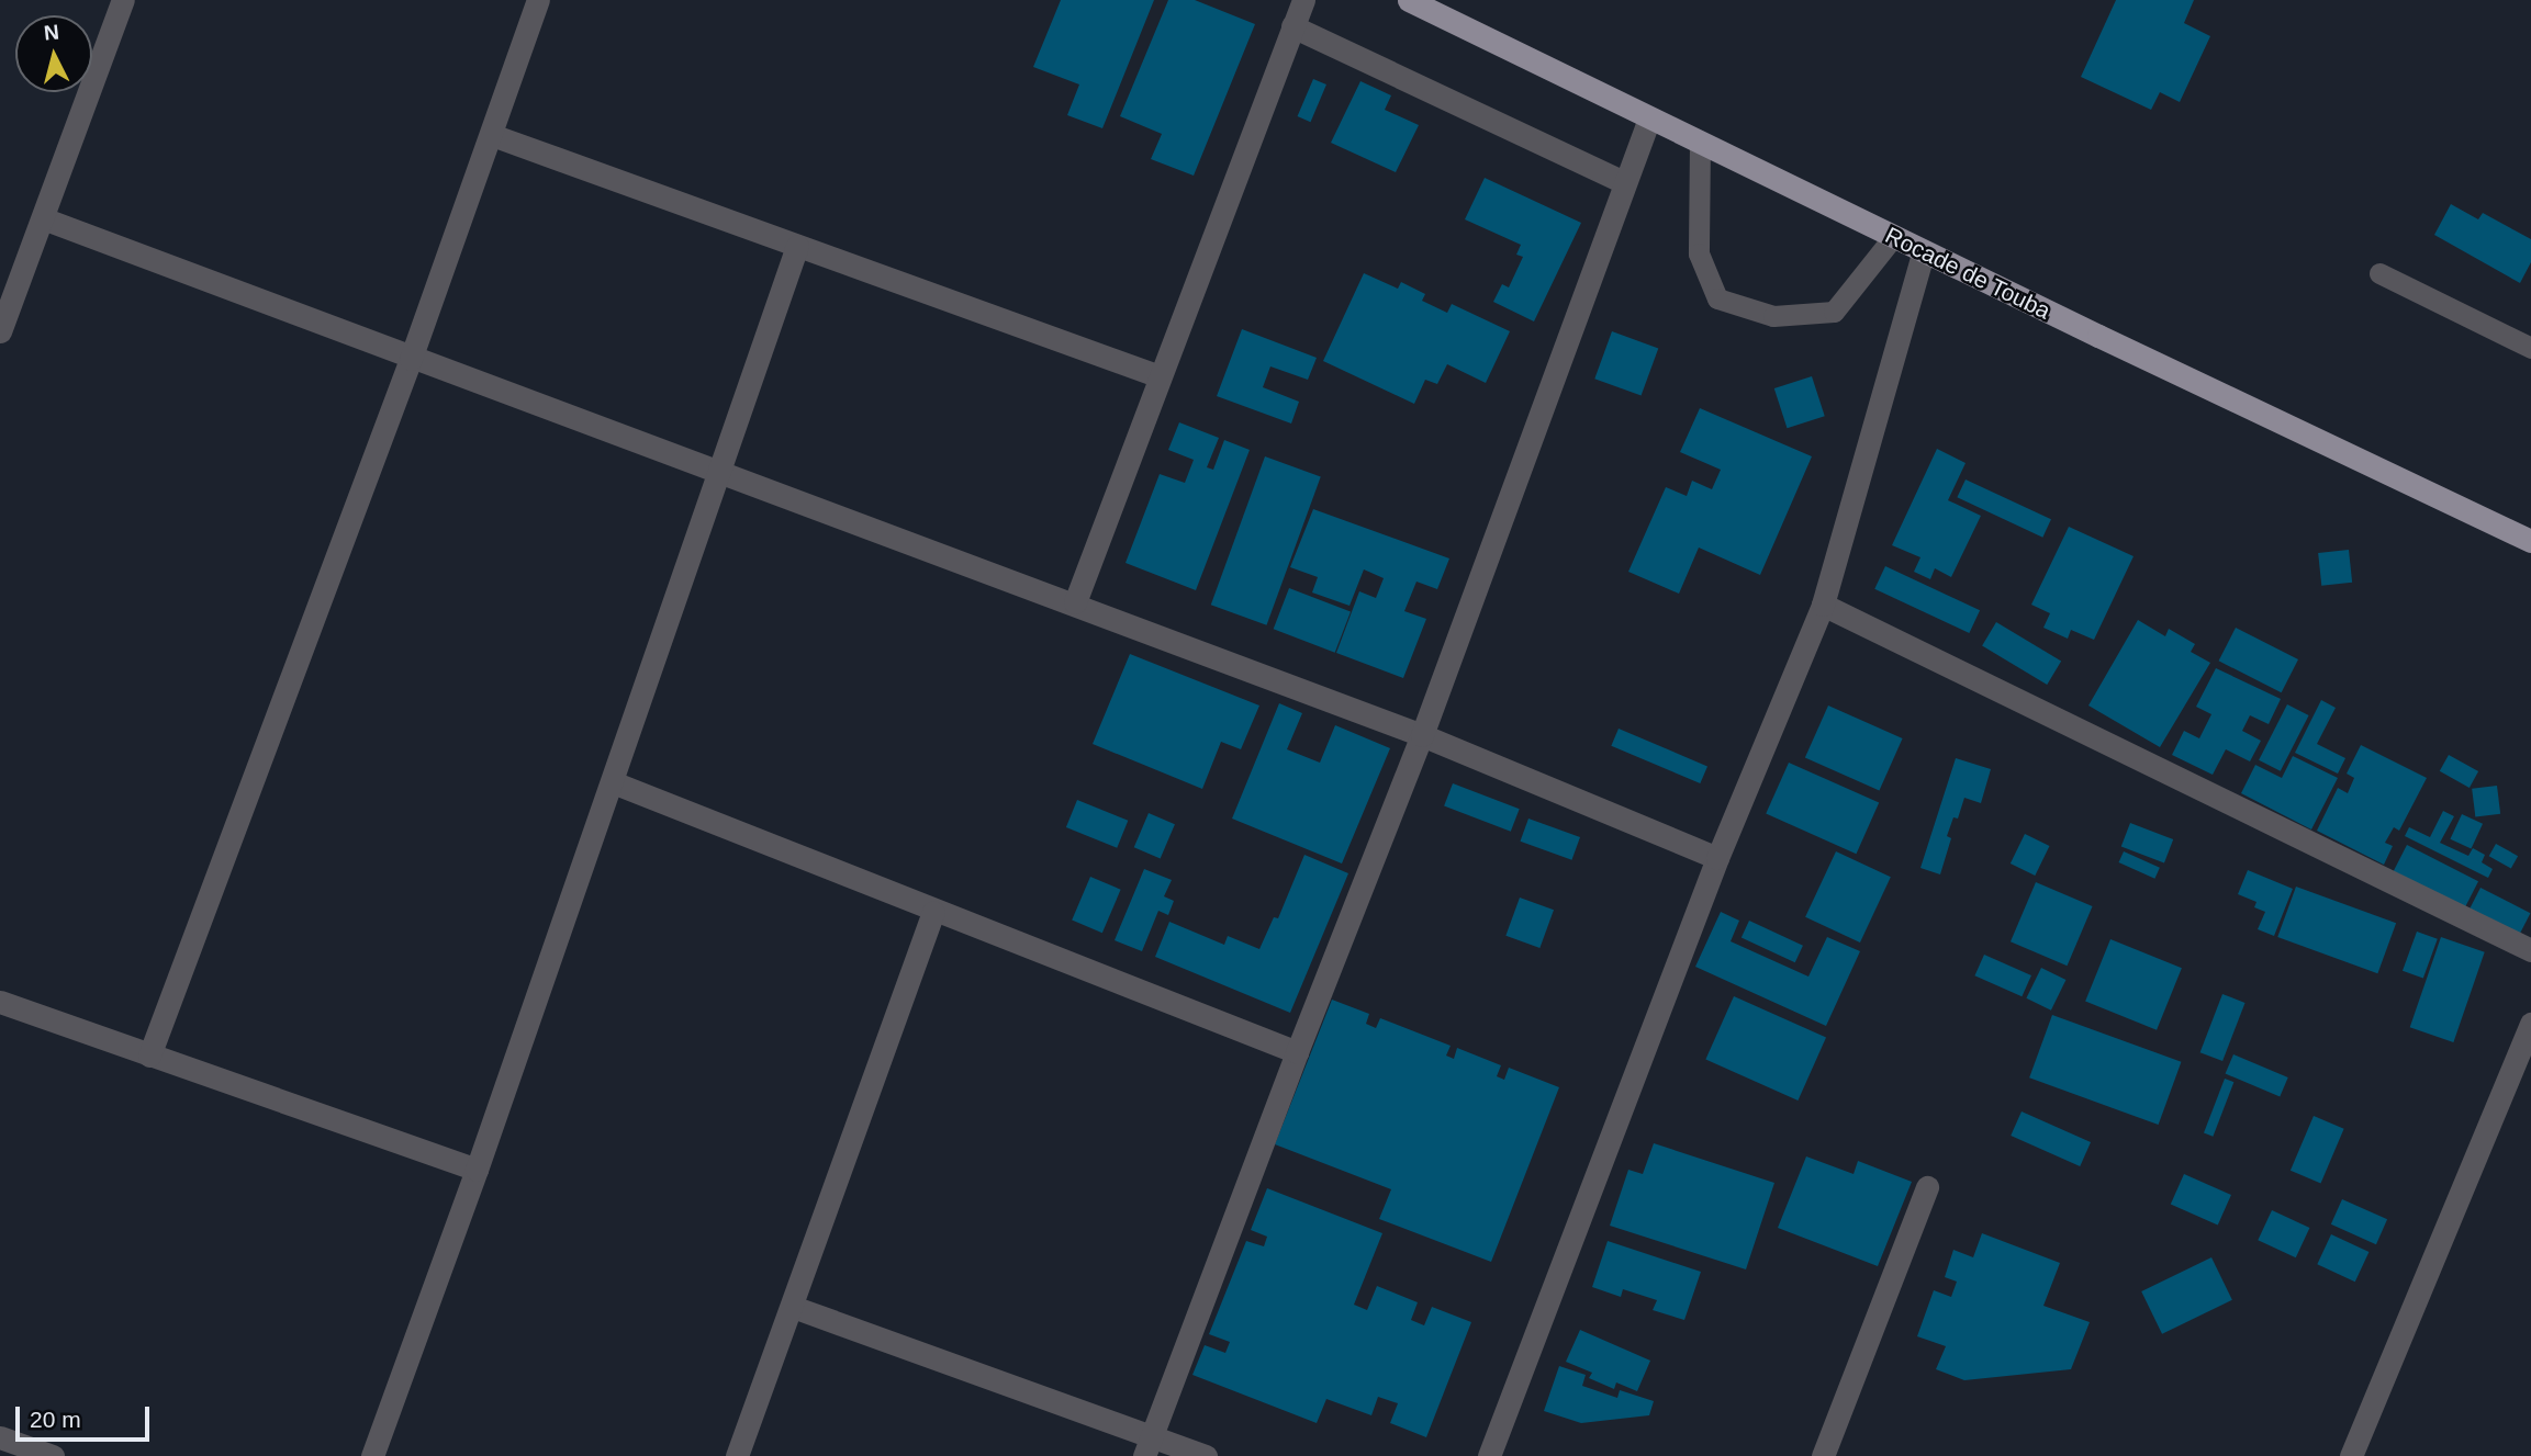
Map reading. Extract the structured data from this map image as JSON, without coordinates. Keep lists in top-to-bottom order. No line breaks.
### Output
{"streets":{"main road":["Rocade de Touba"]},"scale_bar":"20 m","north":"top"}
